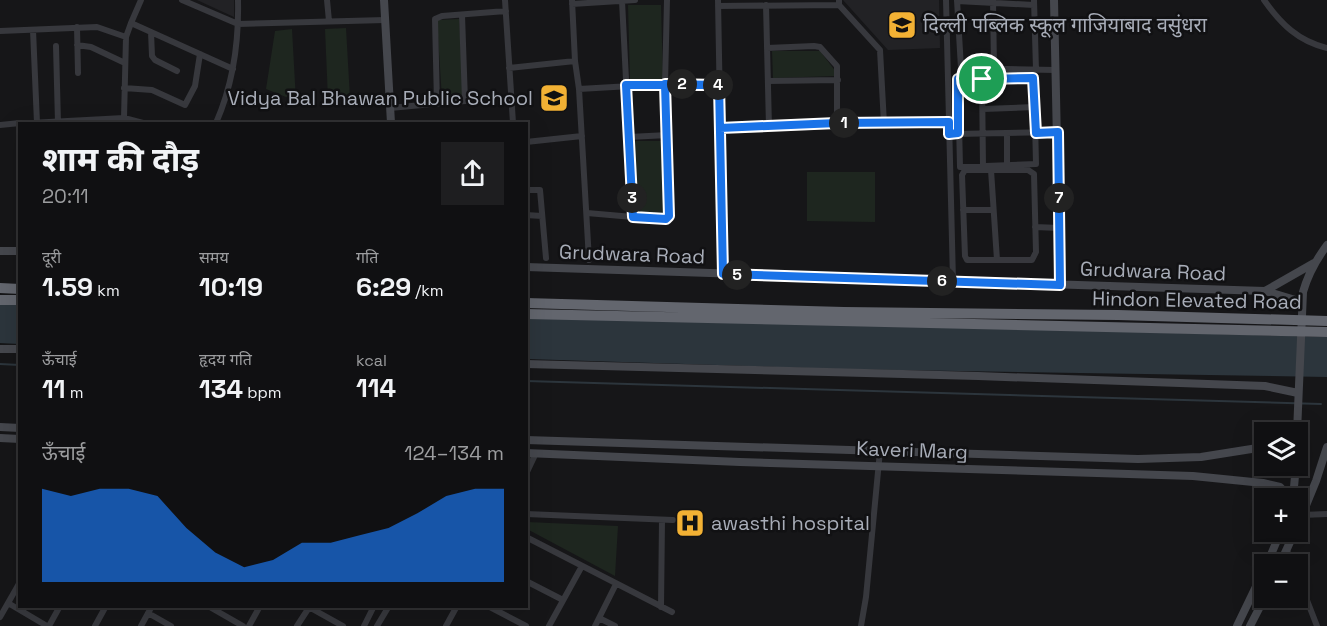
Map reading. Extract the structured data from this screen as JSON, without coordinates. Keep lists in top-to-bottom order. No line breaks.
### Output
{"streets":{"highway":["Hindon Elevated Road"],"street":["Grudwara Road","Kaveri Marg"]},"places":{"school or university":["दिल्ली पब्लिक स्कूल गाजियाबाद वसुंधरा","Vidya Bal Bhawan Public School"],"hospital":["awasthi hospital"]},"page":{"pins":["2","4","1","3","7","5","6"],"heading":["शाम की दौड़","20:11"],"stats":[["दूरी","1.59 km"],["समय","10:19"],["गति","6:29 /km"],["ऊँचाई","11 m"],["हृदय गति","134 bpm"],["kcal","114"]],"map_buttons":["+","−"],"chart":["ऊँचाई","124–134 m"]}}
